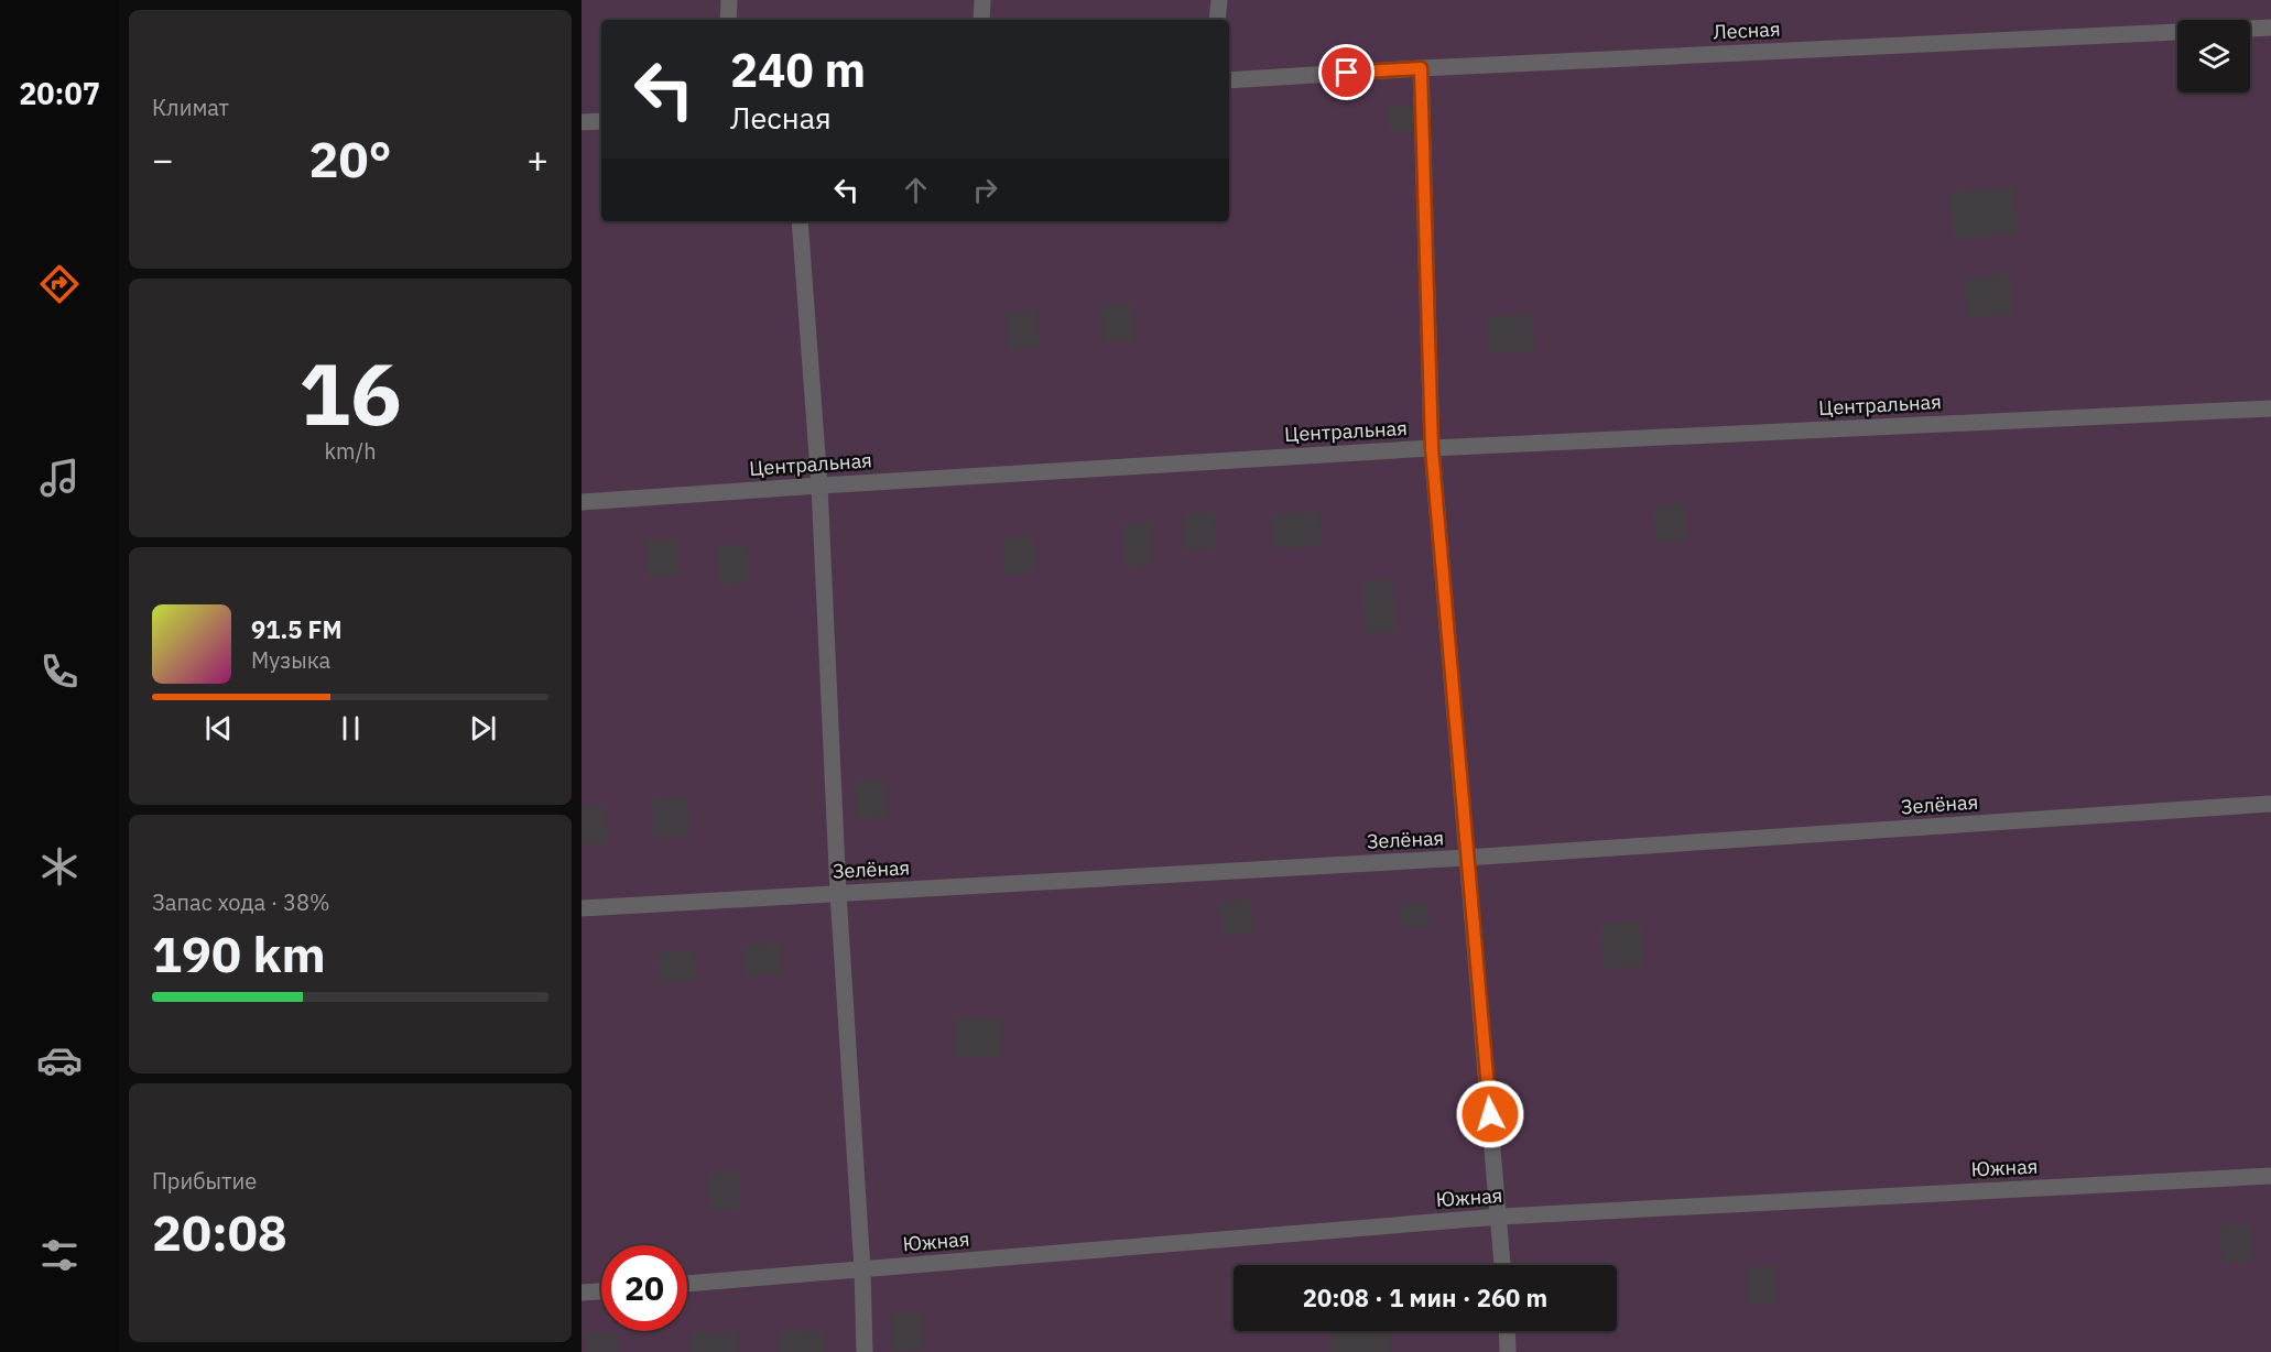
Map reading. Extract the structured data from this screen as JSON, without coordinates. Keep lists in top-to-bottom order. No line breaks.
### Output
{"streets":{"lane":["Лесная","Центральная","Зелёная","Южная"]},"page":{"tabs":"20:07","tile":["Климат",["16","km/h"],["Запас хода · 38%","190 km"],["Прибытие","20:08"]],"turn":["240 m","Лесная"],"heat":["−","20°","+"],"song":["91.5 FM","Музыка"],"limit":"20","trip":"20:08 · 1 мин · 260 m"}}
